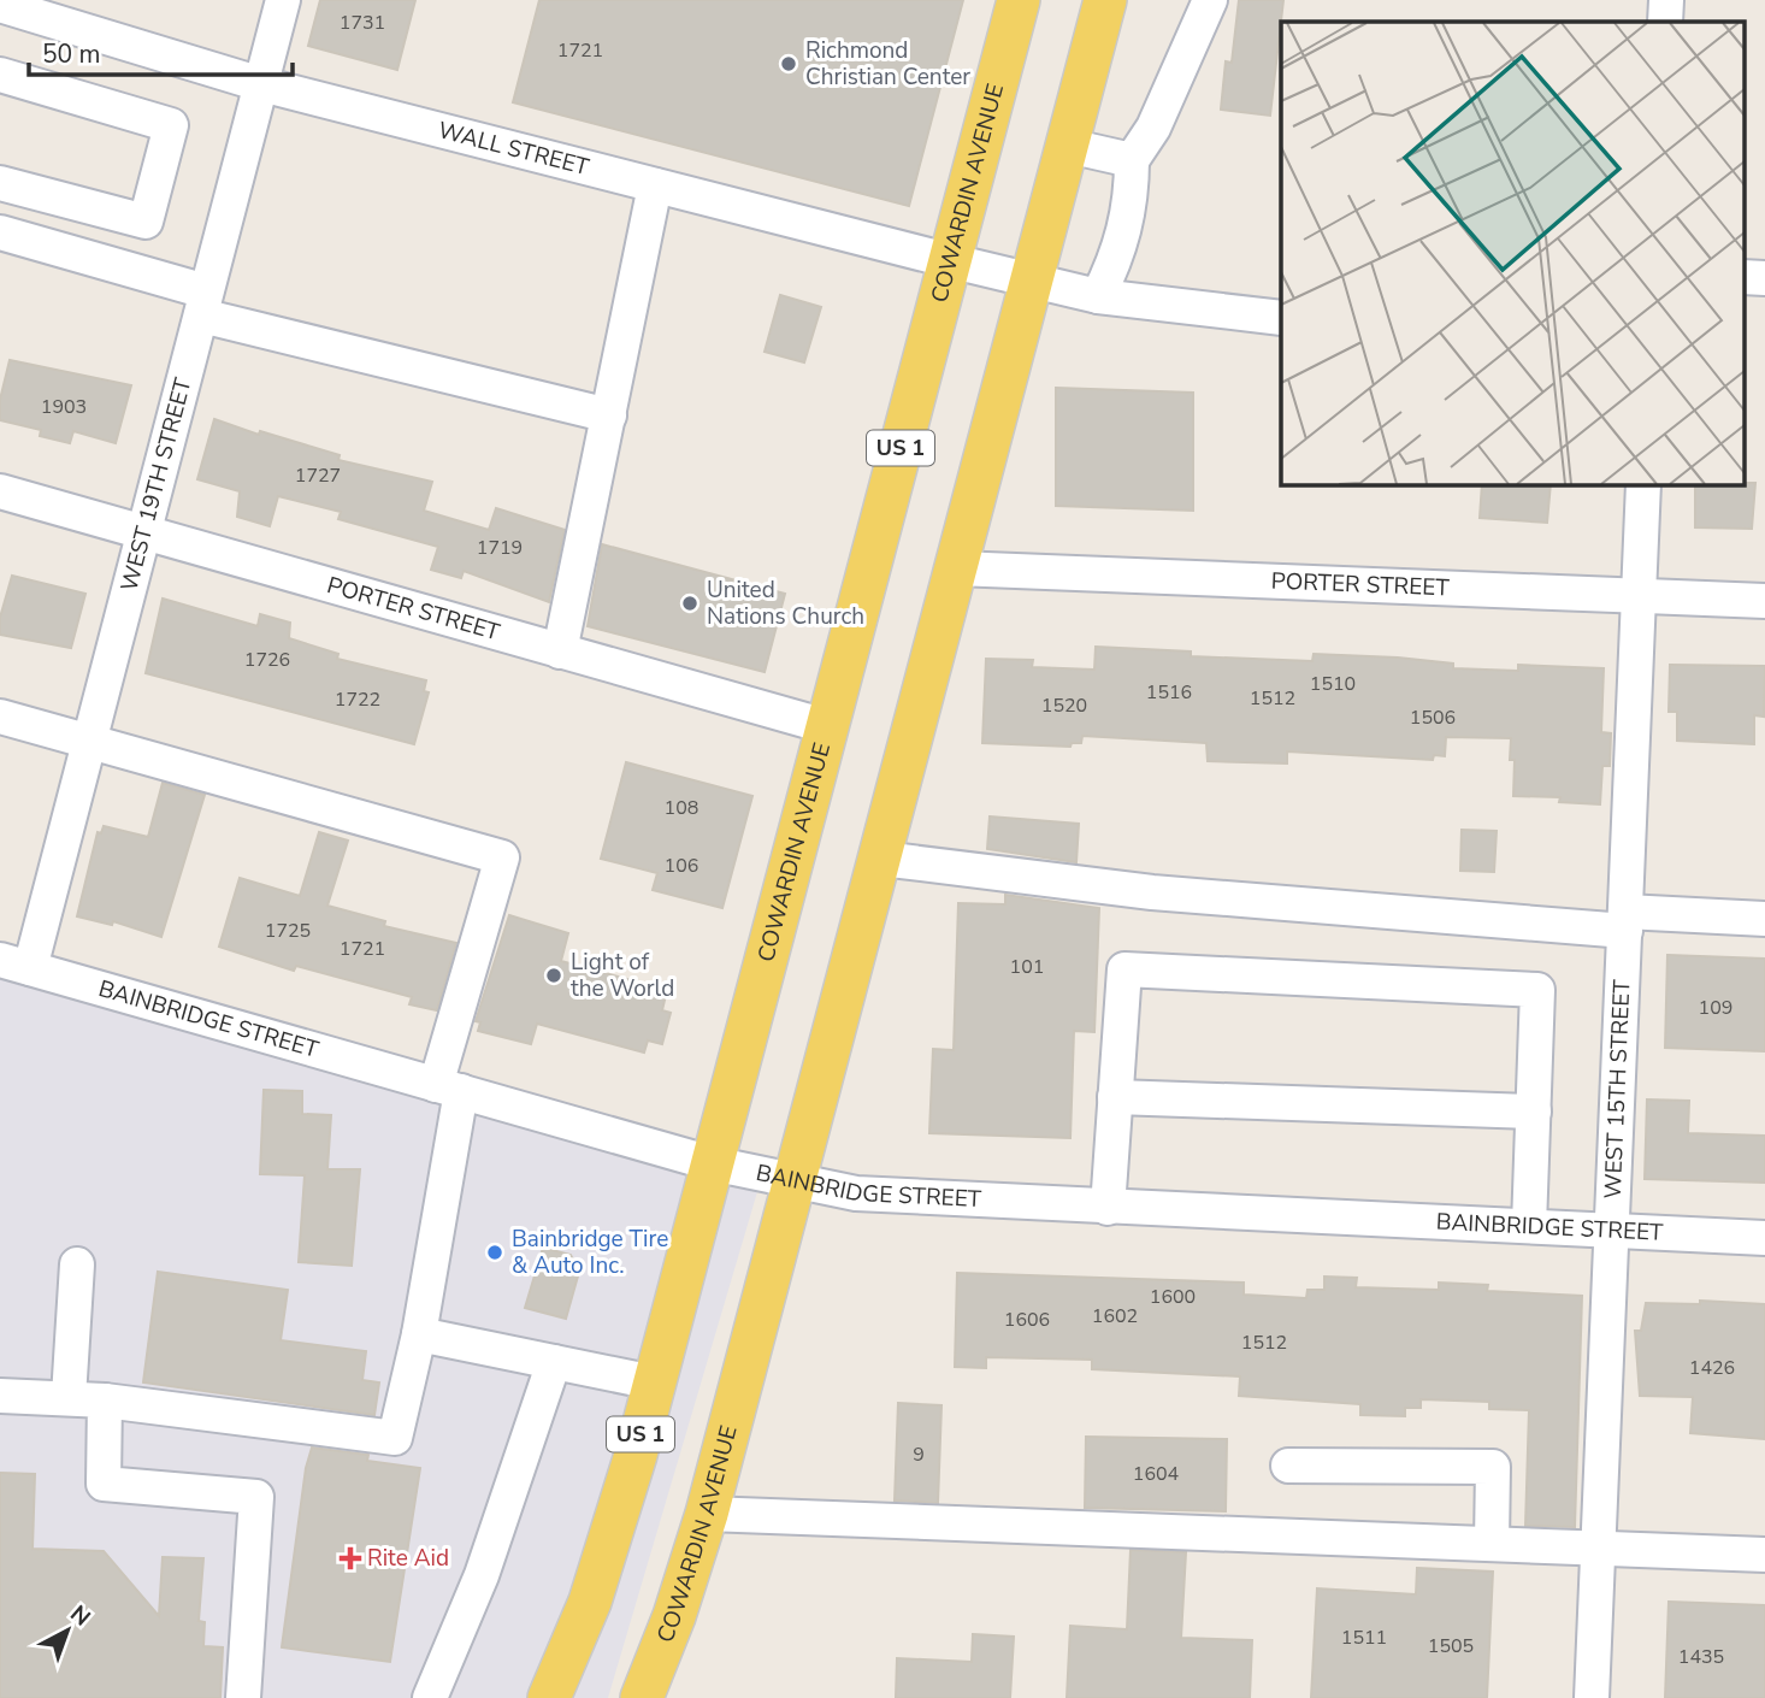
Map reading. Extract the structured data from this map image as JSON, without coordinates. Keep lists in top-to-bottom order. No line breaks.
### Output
{"streets":{"main road":["COWARDIN AVENUE","US 1"],"street":["WALL STREET","WEST 19TH STREET","PORTER STREET","BAINBRIDGE STREET","WEST 15TH STREET"]},"crossings":[["WALL STREET","COWARDIN AVENUE"],["WALL STREET","WEST 19TH STREET"],["COWARDIN AVENUE","PORTER STREET"],["COWARDIN AVENUE","BAINBRIDGE STREET"],["WEST 19TH STREET","PORTER STREET"],["WEST 19TH STREET","BAINBRIDGE STREET"],["PORTER STREET","WEST 15TH STREET"],["BAINBRIDGE STREET","WEST 15TH STREET"]],"places":{"other":["Richmond Christian Center","United Nations Church","Light of the World","Bainbridge Tire & Auto Inc."],"health":["Rite Aid"]},"house_numbers":["1731","1721","1903","1727","1719","1726","1510","1516","1512","1722","1520","1506","108","106","1725","1721","101","109","1600","1602","1606","1512","1426","9","1604","1511","1505","1435"],"scale_bar":"50 m","north":"top right"}
